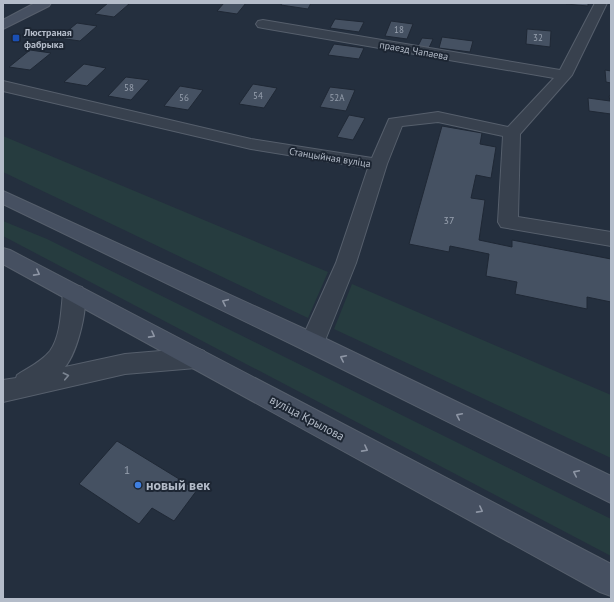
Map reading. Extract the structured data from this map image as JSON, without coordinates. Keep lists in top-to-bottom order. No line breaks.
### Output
{"streets":{"main road":["вуліца Крылова"],"street":["праезд Чапаева","Станцыйная вуліца"]},"places":{"transit":["Люстраная фабрыка"],"other":["новый век"]},"house_numbers":["18","32","58","54","56","52А","37","1"]}
